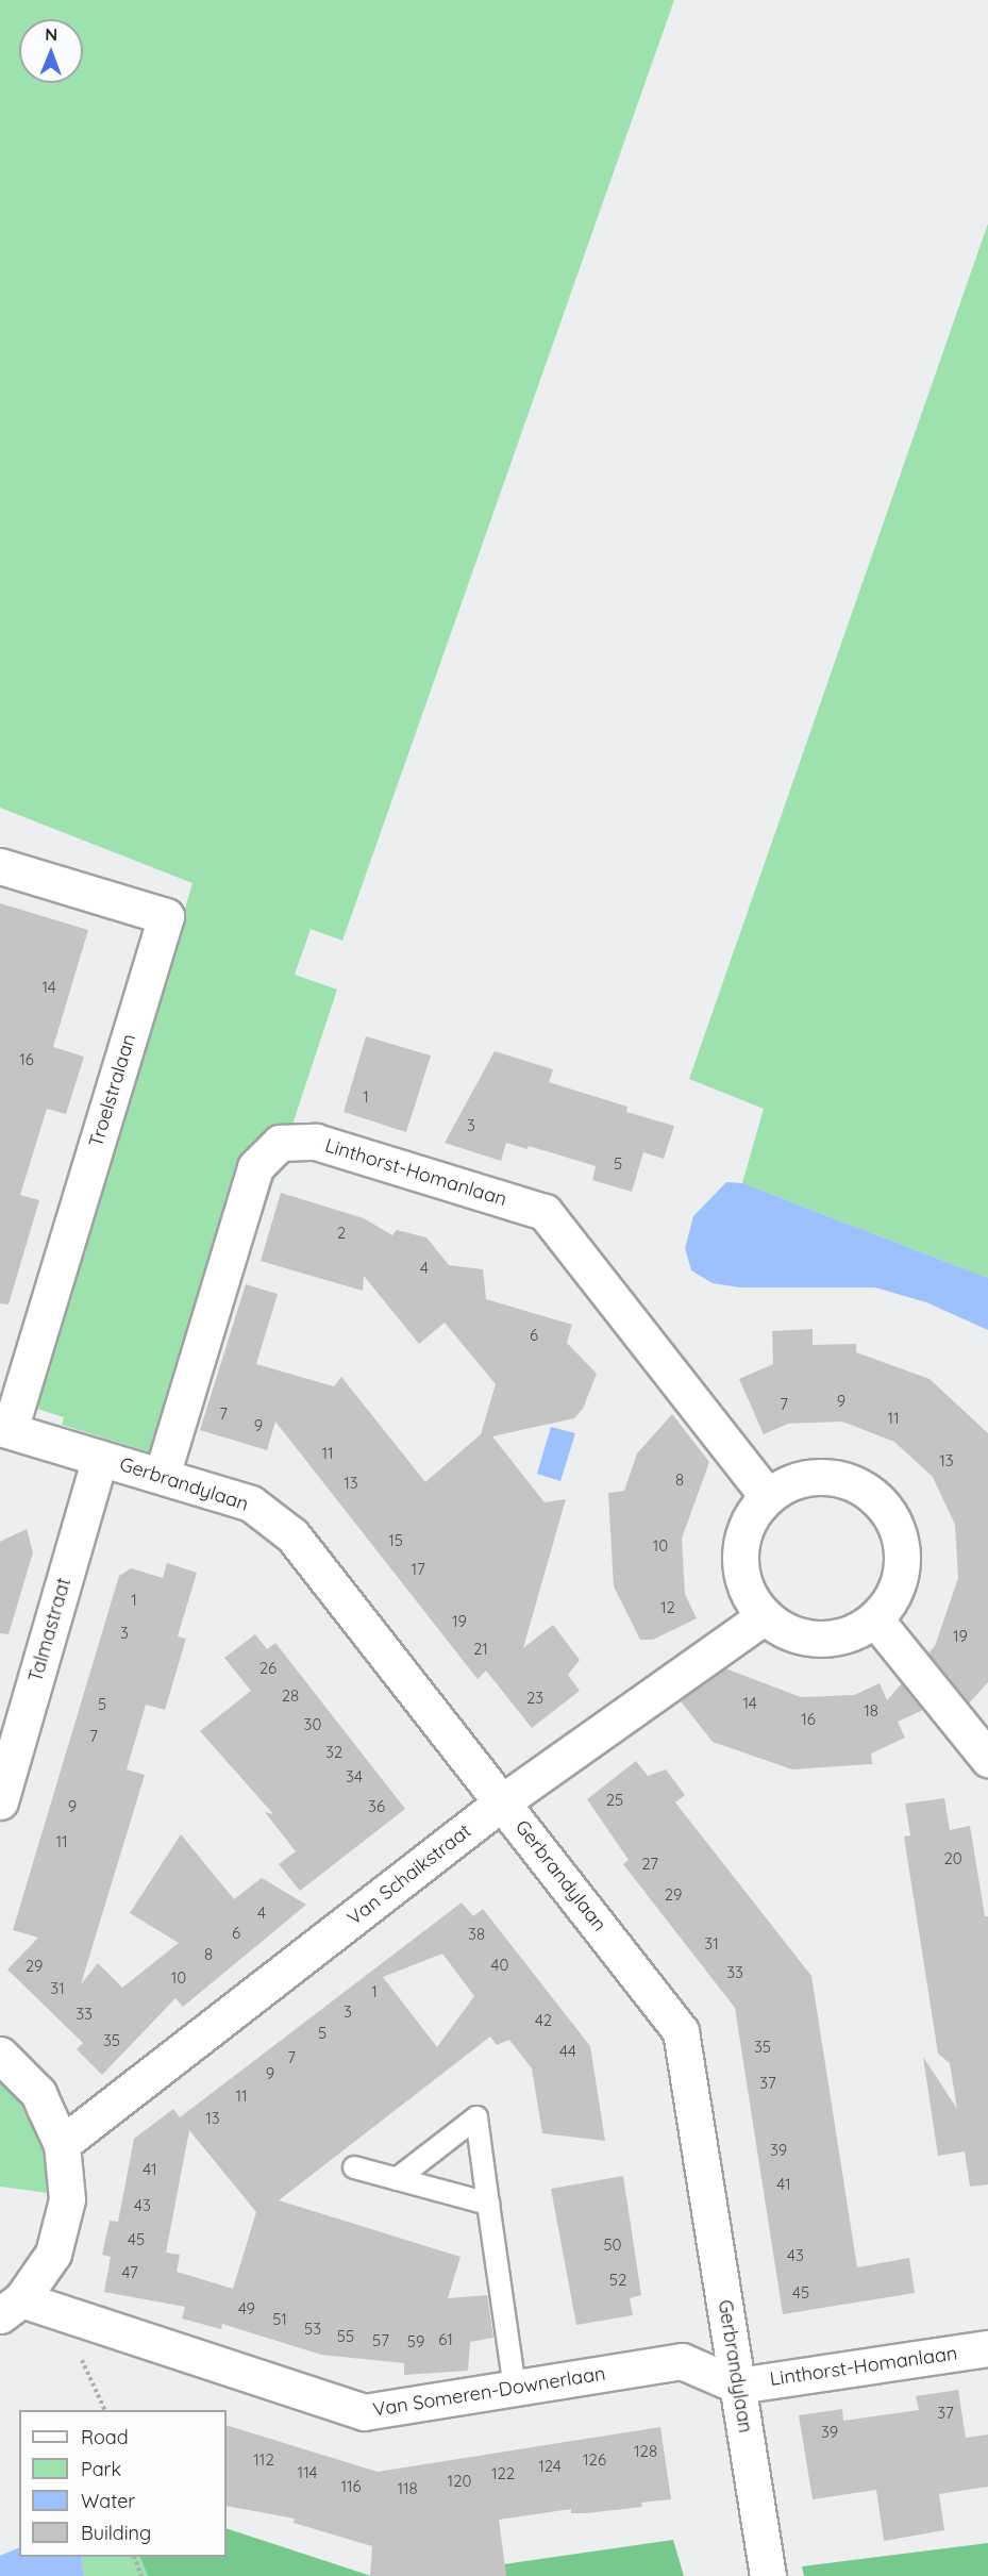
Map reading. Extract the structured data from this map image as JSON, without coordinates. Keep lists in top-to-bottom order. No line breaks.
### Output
{"streets":{"street":["Troelstralaan","Linthorst-Homanlaan","Gerbrandylaan","Talmastraat","Van Schaikstraat","Van Someren-Downerlaan"]},"crossings":[["Troelstralaan","Gerbrandylaan"],["Linthorst-Homanlaan","Gerbrandylaan"],["Linthorst-Homanlaan","Van Schaikstraat"],["Linthorst-Homanlaan","Van Someren-Downerlaan"],["Gerbrandylaan","Talmastraat"],["Gerbrandylaan","Van Schaikstraat"],["Gerbrandylaan","Van Someren-Downerlaan"],["Van Schaikstraat","Van Someren-Downerlaan"]],"house_numbers":["14","16","1","3","5","2","4","6","9","7","7","11","9","11","13","8","13","15","10","17","1","12","19","3","19","21","26","28","23","14","5","18","16","30","7","32","34","25","9","36","11","20","27","29","4","6","38","31","8","40","29","33","10","31","1","3","33","42","5","35","35","44","7","9","37","11","13","39","41","41","43","45","50","43","47","52","45","49","51","53","55","61","57","59","37","39","128","112","126","124","114","122","120","116","118"],"legend":["Road","Park","Water","Building"],"north":"top"}
